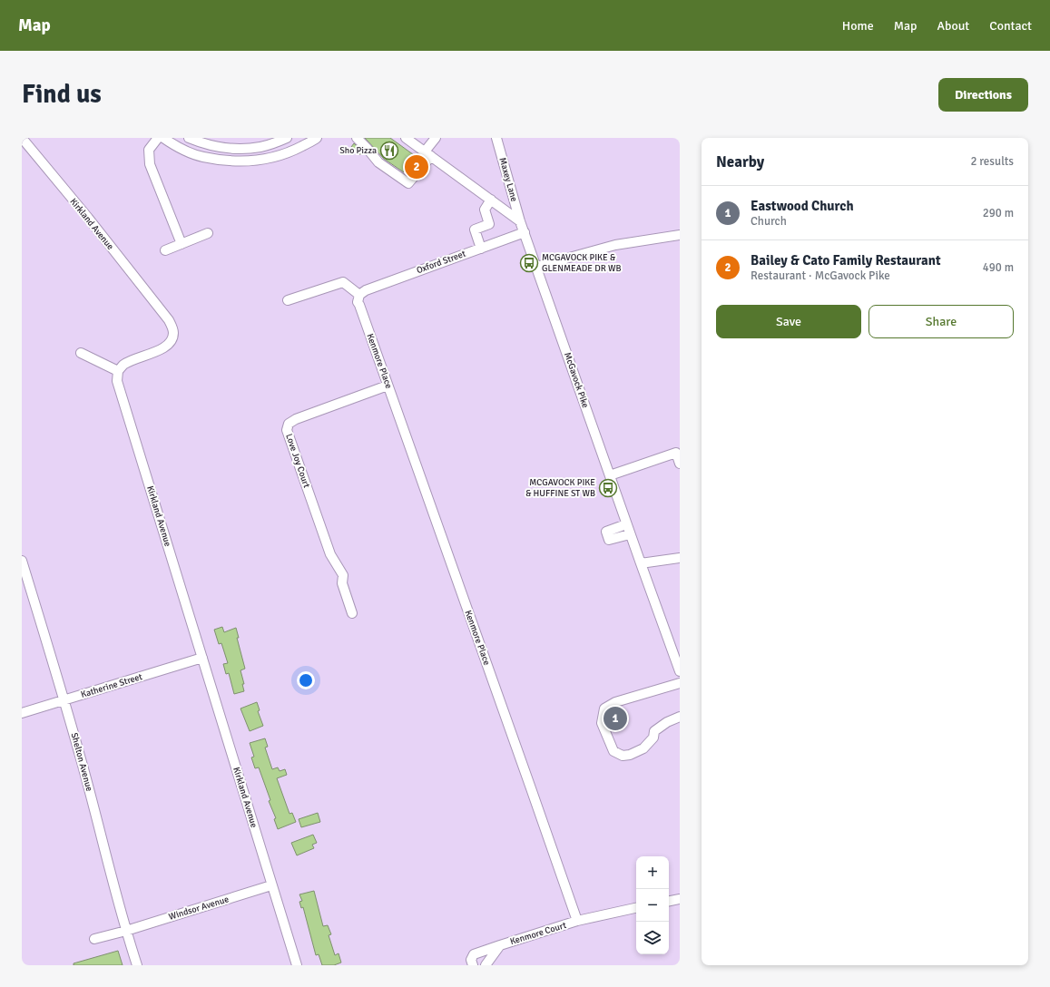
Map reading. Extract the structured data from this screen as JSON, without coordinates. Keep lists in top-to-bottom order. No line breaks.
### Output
{"streets":{"street":["Maxey Lane","Kirkland Avenue","Oxford Street","Kenmore Place","McGavock Pike","Love Joy Court","Katherine Street","Shelton Avenue","Windsor Avenue","Kenmore Court"]},"crossings":[["Maxey Lane","McGavock Pike"],["Kirkland Avenue","Katherine Street"],["Kirkland Avenue","Windsor Avenue"],["Oxford Street","Kenmore Place"],["Oxford Street","McGavock Pike"],["Kenmore Place","Love Joy Court"],["Kenmore Place","Kenmore Court"],["Katherine Street","Shelton Avenue"],["Shelton Avenue","Windsor Avenue"]],"places":{"restaurant":["Sho Pizza"],"bus stop":["MCGAVOCK PIKE & GLENMEADE DR WB","MCGAVOCK PIKE & HUFFINE ST WB"]},"page":{"header":"Map","nav":["Home","Map","About","Contact"],"buttons":["Directions",["Save","Share"]],"title":"Find us","heading":["Nearby","2 results"],"pins":["2","1"],"list":[{"mark":"1","name":"Eastwood Church","note":"Church","value":"290 m"},{"mark":"2","name":"Bailey & Cato Family Restaurant","note":"Restaurant · McGavock Pike","value":"490 m"}],"map_buttons":["+","−"]}}
